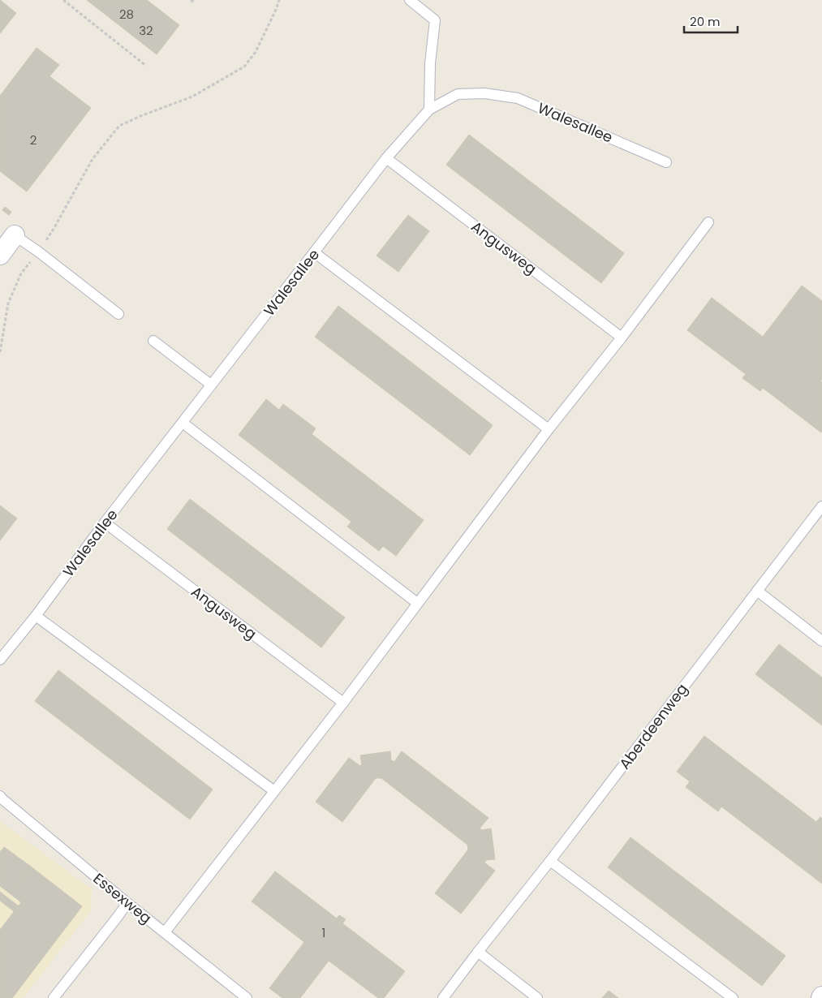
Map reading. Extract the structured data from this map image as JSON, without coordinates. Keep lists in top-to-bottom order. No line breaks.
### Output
{"streets":{"lane":["Walesallee","Angusweg","Aberdeenweg","Essexweg"]},"crossings":[["Walesallee","Angusweg"]],"house_numbers":["28","32","2","1"],"scale_bar":"20 m"}
